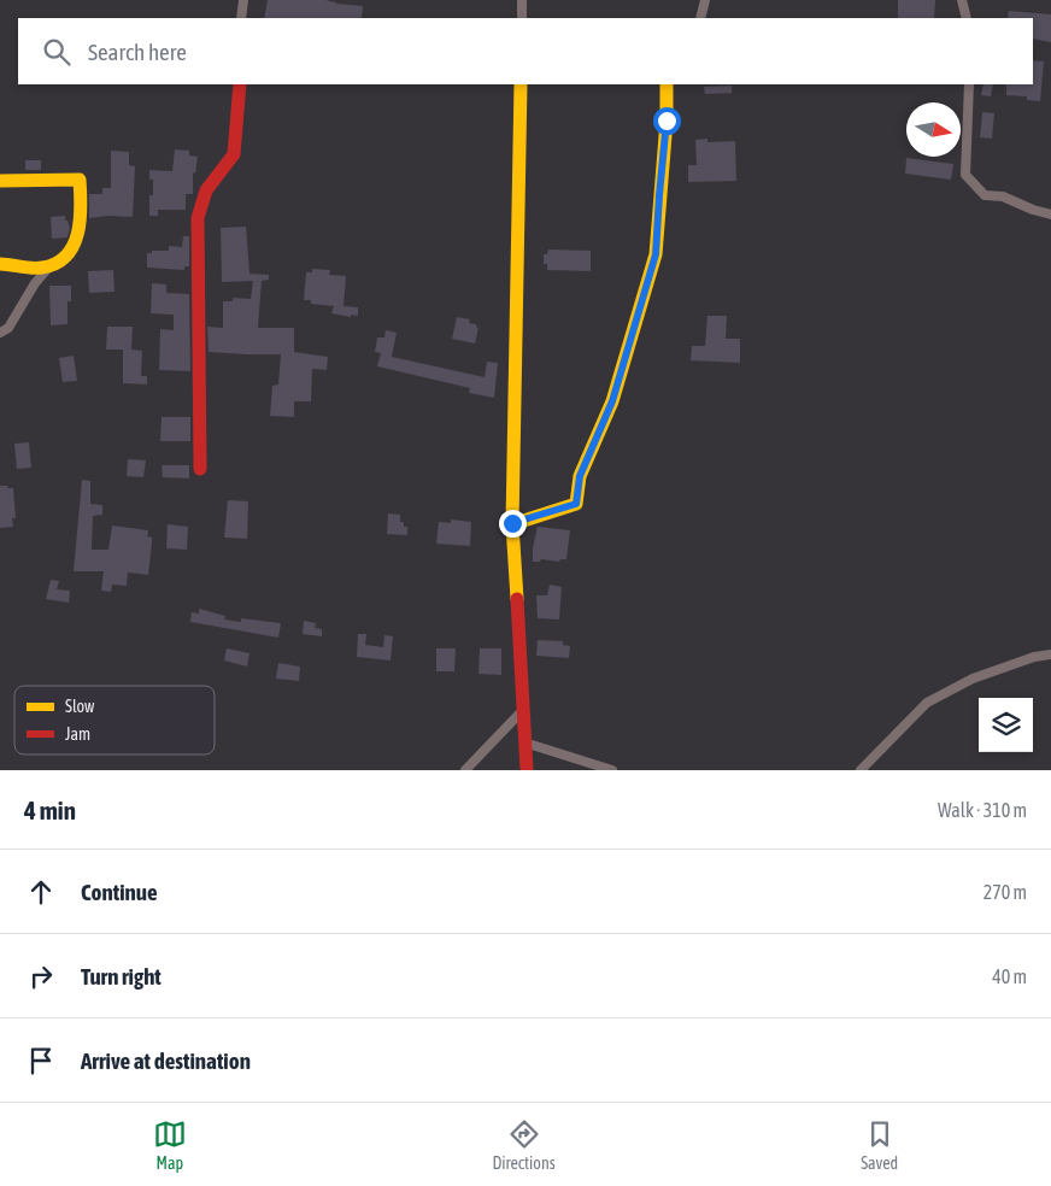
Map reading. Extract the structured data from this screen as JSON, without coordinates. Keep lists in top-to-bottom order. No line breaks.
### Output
{"legend":["Slow","Jam"],"north":"right","page":{"search":"Search here","heading":["4 min","Walk · 310 m"],"list":[["Continue","270 m"],["Turn right","40 m"],"Arrive at destination"],"nav":["Map","Directions","Saved"]}}
